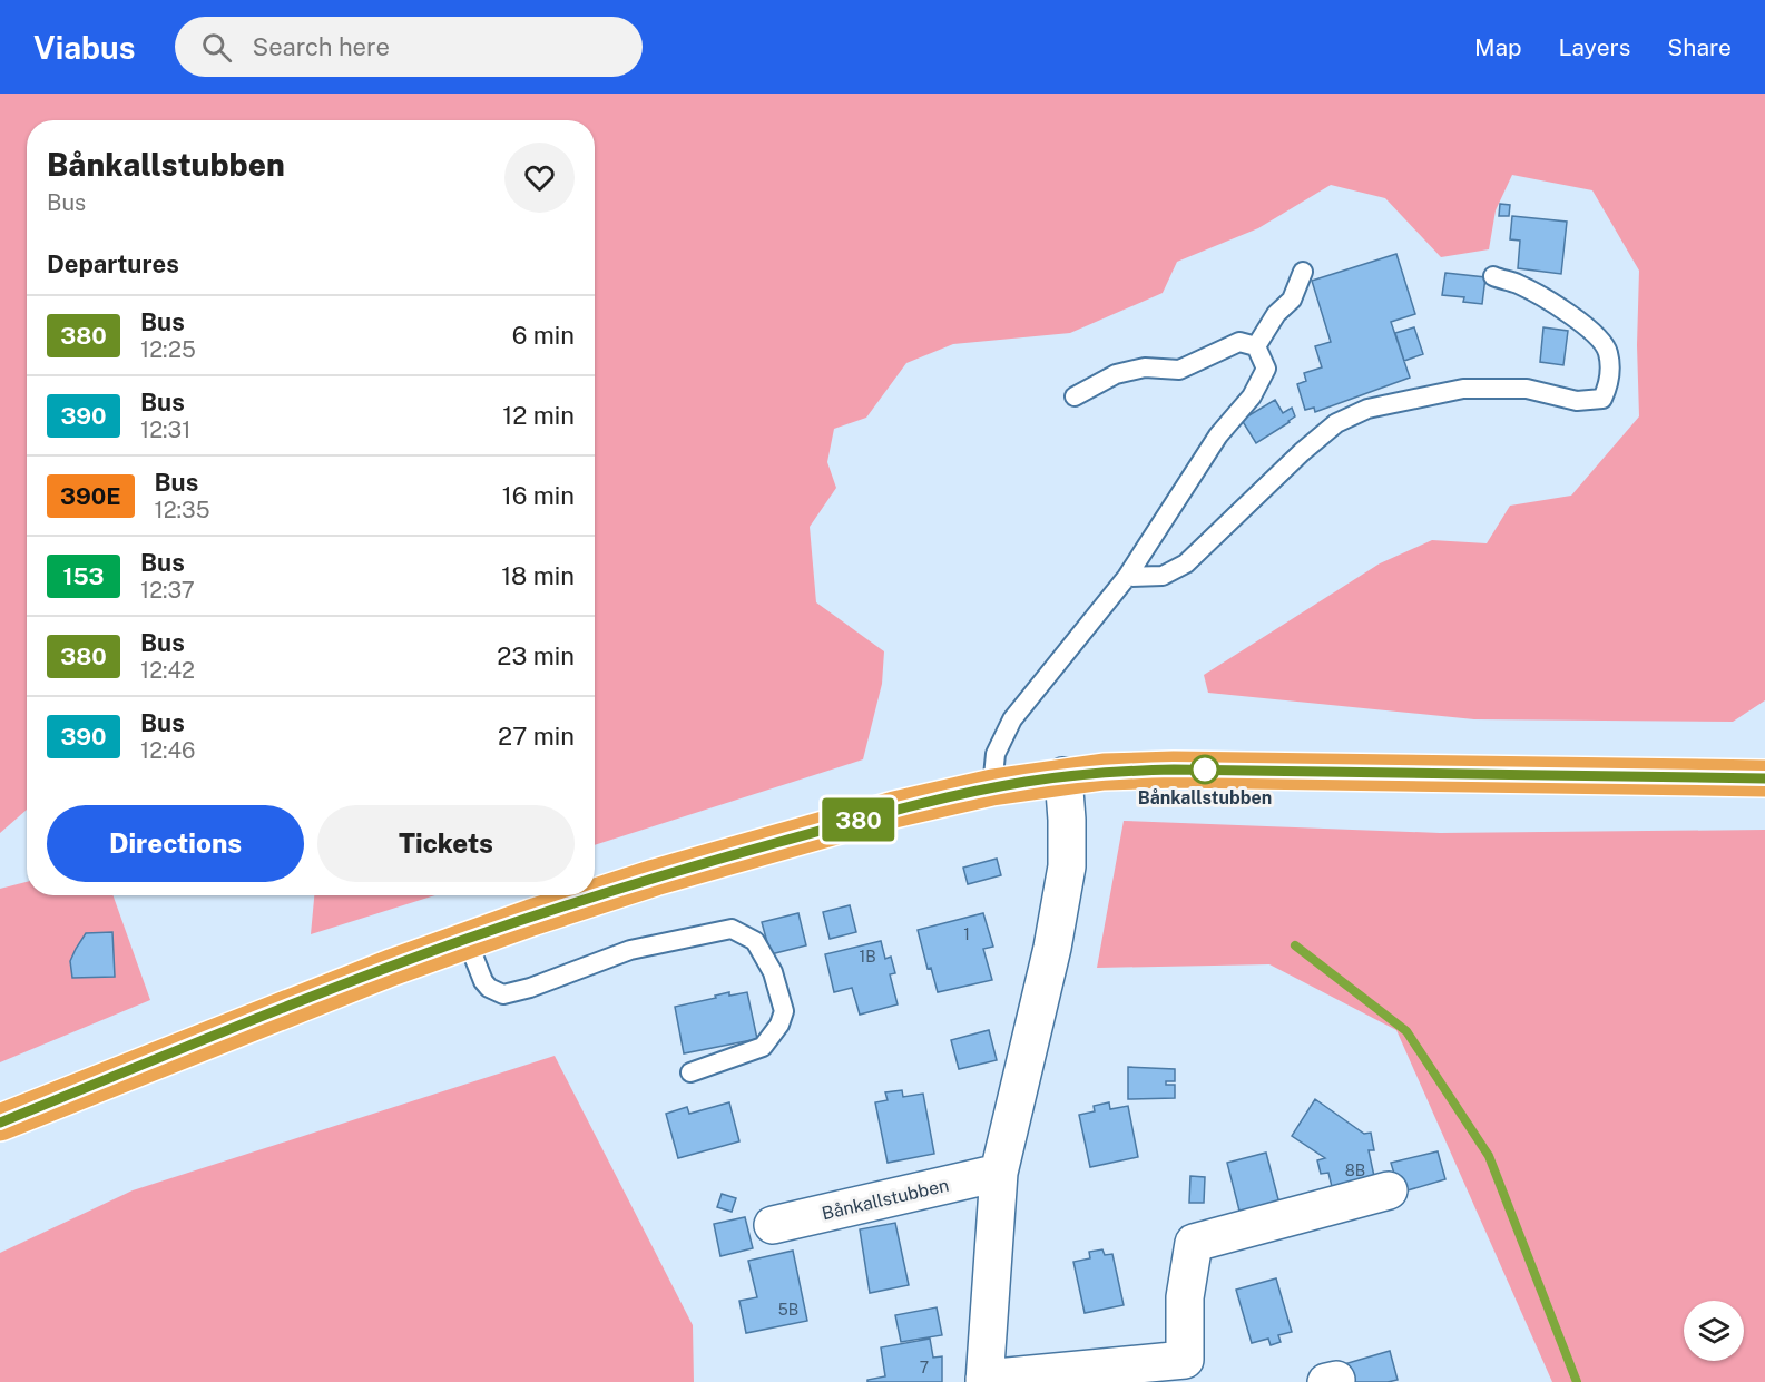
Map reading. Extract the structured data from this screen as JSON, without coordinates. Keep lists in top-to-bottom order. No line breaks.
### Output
{"streets":{"street":["Bånkallstubben"]},"places":["Bånkallstubben"],"lines":["bus line 380"],"house_numbers":["1","1B","8B","5B","7"],"page":{"header":"Viabus","search":"Search here","nav":["Map","Layers","Share"],"on_map":"380","heading":[["Bånkallstubben","Bus"],"Departures"],"list":[{"mark":"380","name":"Bus","note":"12:25","value":"6 min"},{"mark":"390","name":"Bus","note":"12:31","value":"12 min"},{"mark":"390E","name":"Bus","note":"12:35","value":"16 min"},{"mark":"153","name":"Bus","note":"12:37","value":"18 min"},{"mark":"380","name":"Bus","note":"12:42","value":"23 min"},{"mark":"390","name":"Bus","note":"12:46","value":"27 min"}],"buttons":["Directions","Tickets"]}}
